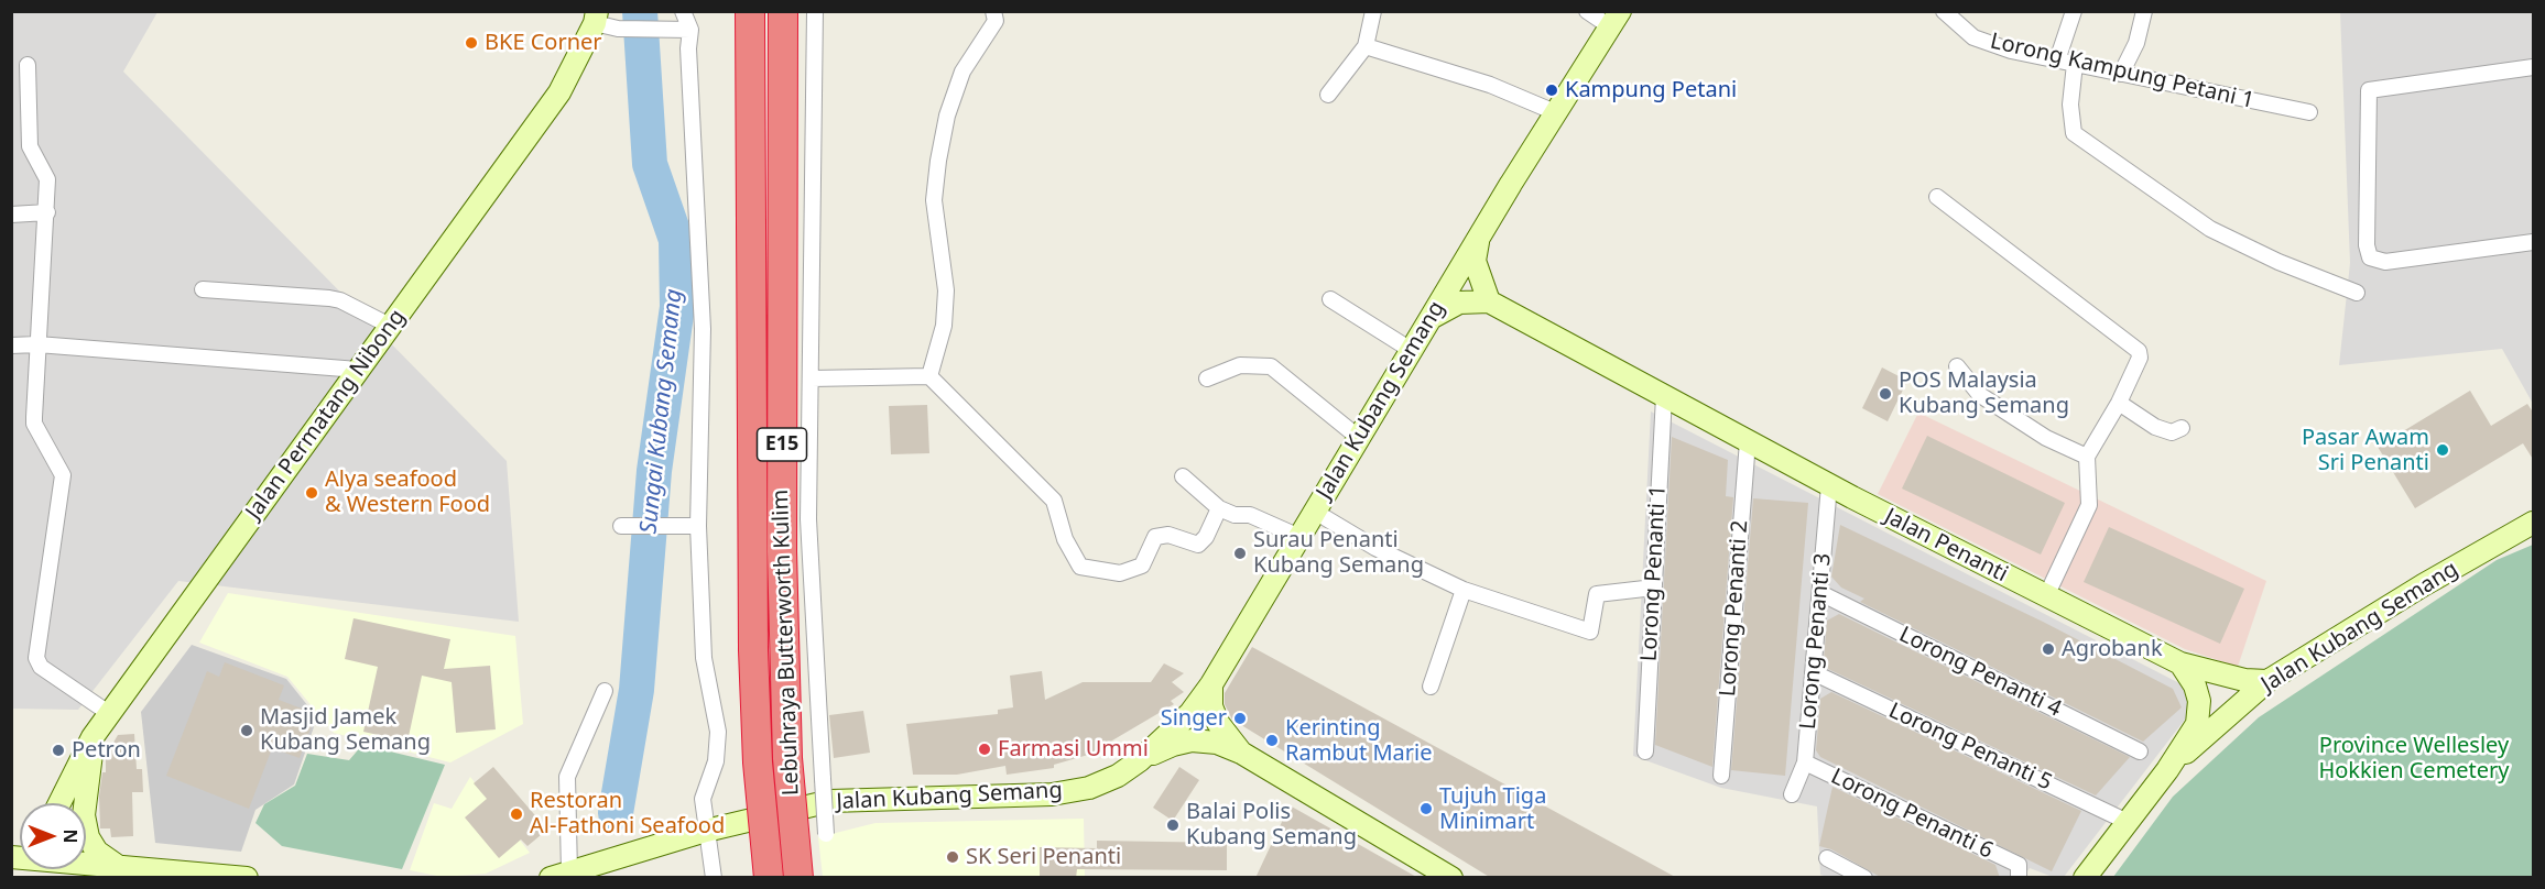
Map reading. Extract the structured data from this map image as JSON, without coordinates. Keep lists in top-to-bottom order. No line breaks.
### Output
{"streets":{"highway":["E15","Lebuhraya Butterworth Kulim"],"main road":["Jalan Kubang Semang","Jalan Permatang Nibong","Jalan Penanti"],"street":["Lorong Kampung Petani 1","Lorong Penanti 1","Lorong Penanti 2","Lorong Penanti 3","Lorong Penanti 4","Lorong Penanti 5","Lorong Penanti 6"]},"crossings":[["Jalan Kubang Semang","Jalan Penanti"],["Jalan Penanti","Lorong Penanti 1"],["Jalan Penanti","Lorong Penanti 2"],["Jalan Penanti","Lorong Penanti 3"],["Lorong Penanti 3","Lorong Penanti 4"],["Lorong Penanti 3","Lorong Penanti 5"],["Lorong Penanti 3","Lorong Penanti 6"]],"water":["Sungai Kubang Semang"],"parks":["Province Wellesley Hokkien Cemetery"],"places":["BKE Corner","Kampung Petani","POS Malaysia Kubang Semang","Pasar Awam Sri Penanti","Alya seafood & Western Food","Surau Penanti Kubang Semang","Agrobank","Singer","Masjid Jamek Kubang Semang","Kerinting Rambut Marie","Farmasi Ummi","Petron","Tujuh Tiga Minimart","Restoran Al-Fathoni Seafood","Balai Polis Kubang Semang","SK Seri Penanti"],"north":"right"}
